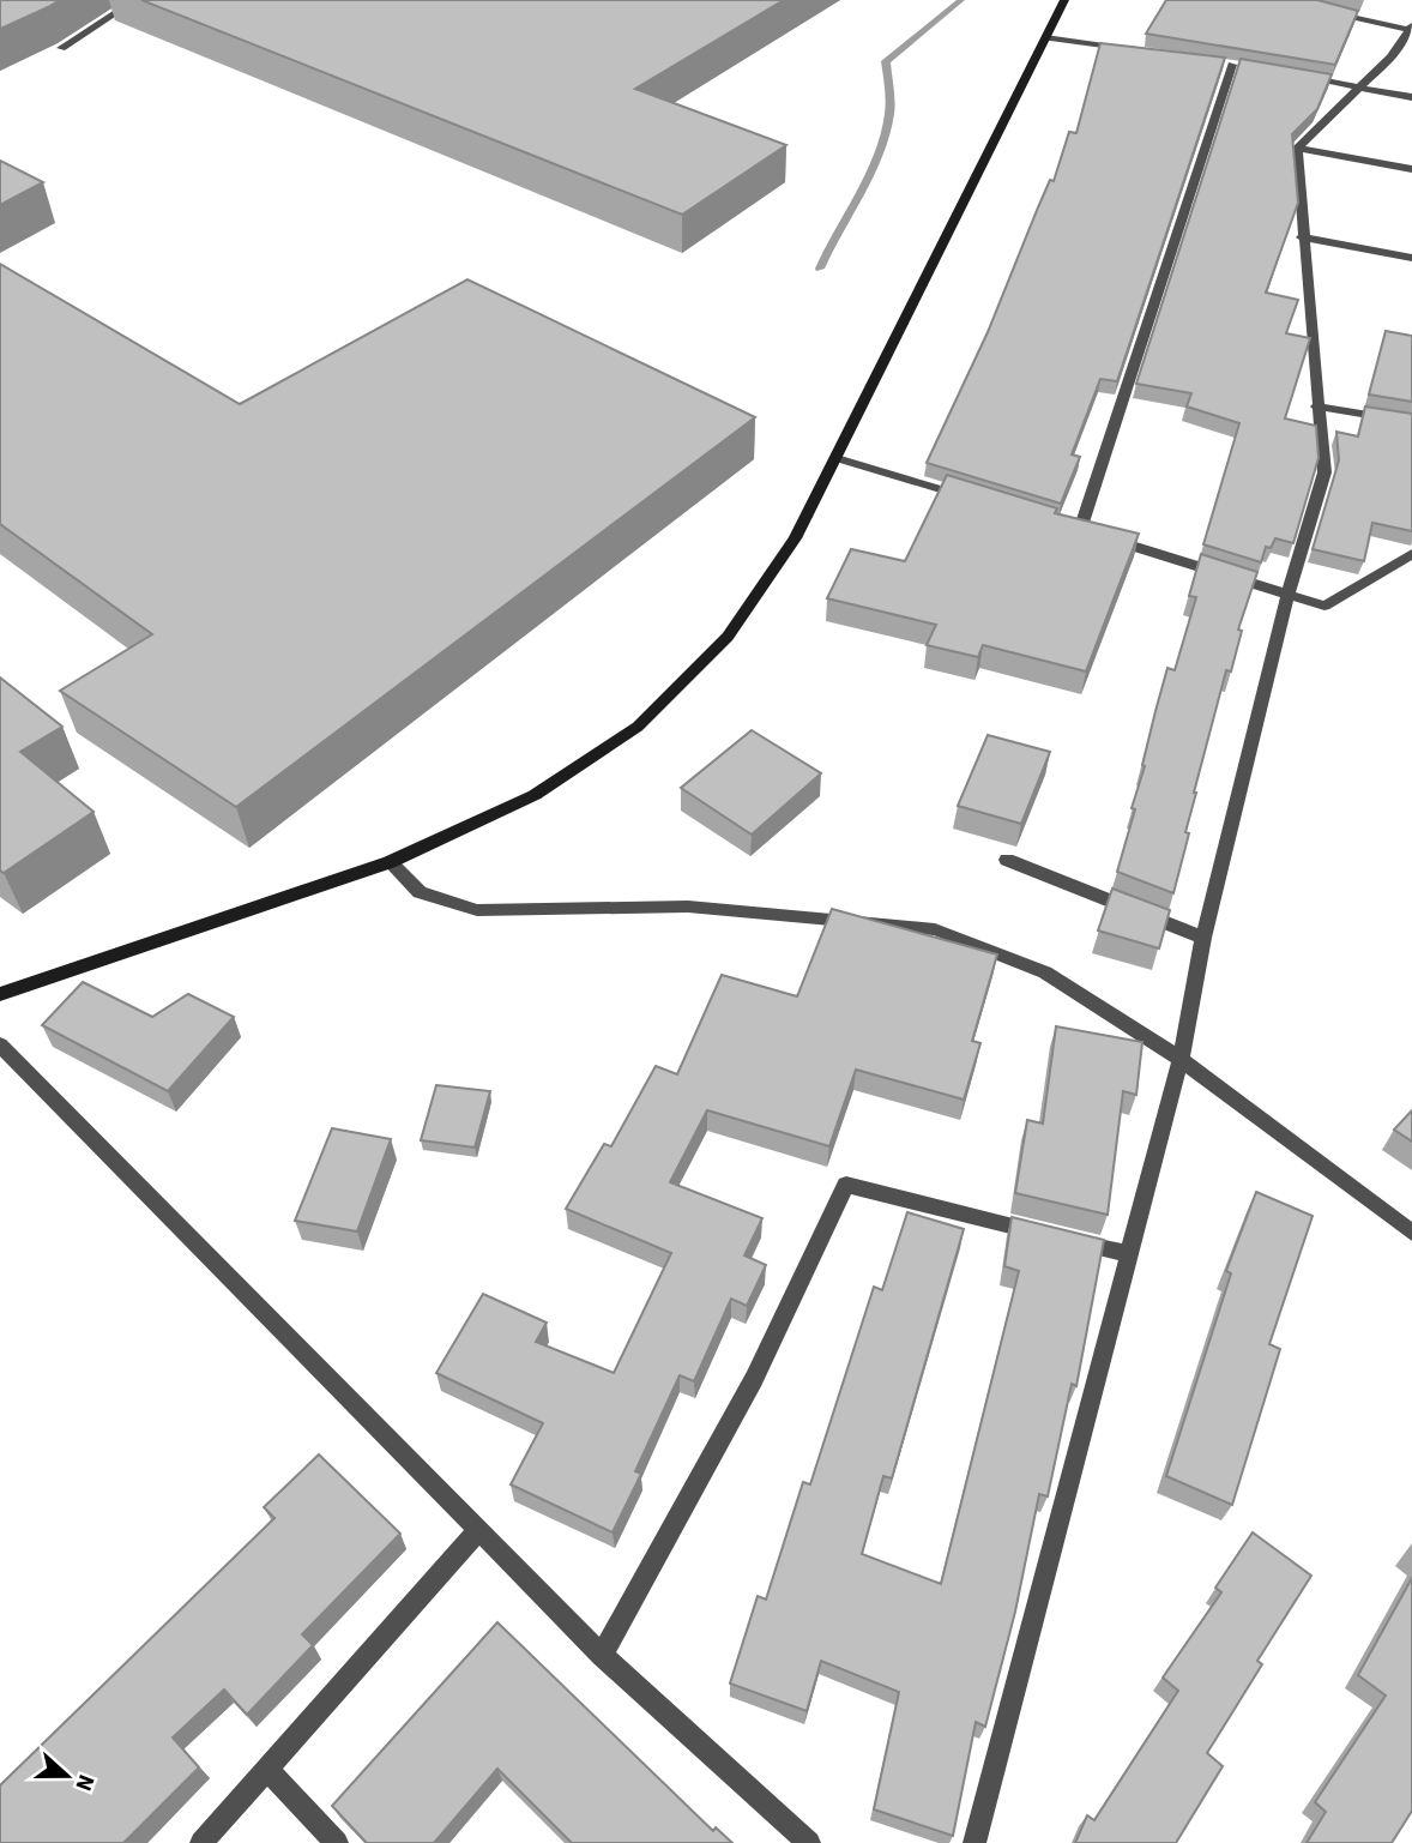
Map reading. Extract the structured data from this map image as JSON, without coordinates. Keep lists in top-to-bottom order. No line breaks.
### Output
{"north":"right"}
